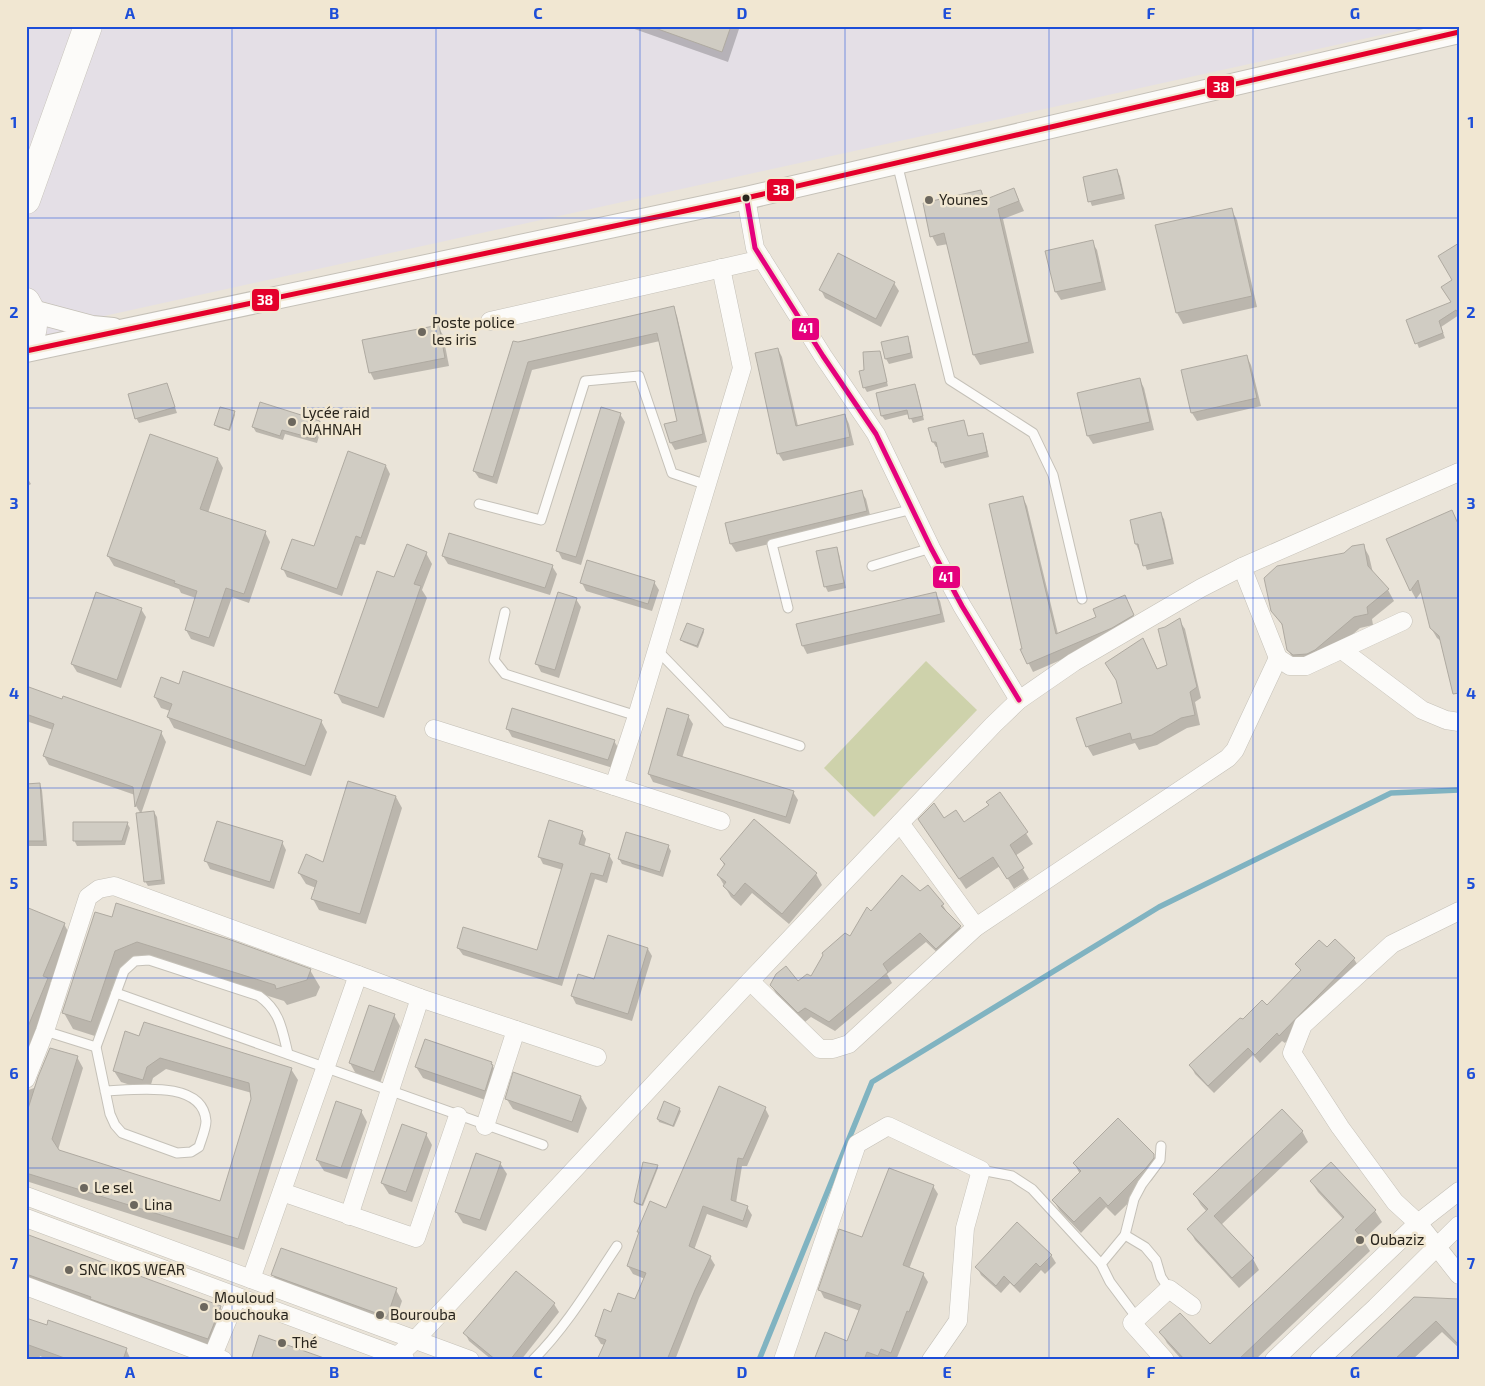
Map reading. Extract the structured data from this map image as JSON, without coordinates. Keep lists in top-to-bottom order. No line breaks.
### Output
{"places":["Younes","Poste police les iris","Lycée raid NAHNAH","Le sel","Lina","Oubaziz","SNC IKOS WEAR","Mouloud bouchouka","Bourouba","Thé"],"lines":["transit line 38","transit line 41"],"grid":{"columns":["A","B","C","D","E","F","G"],"rows":["1","2","3","4","5","6","7"]}}
